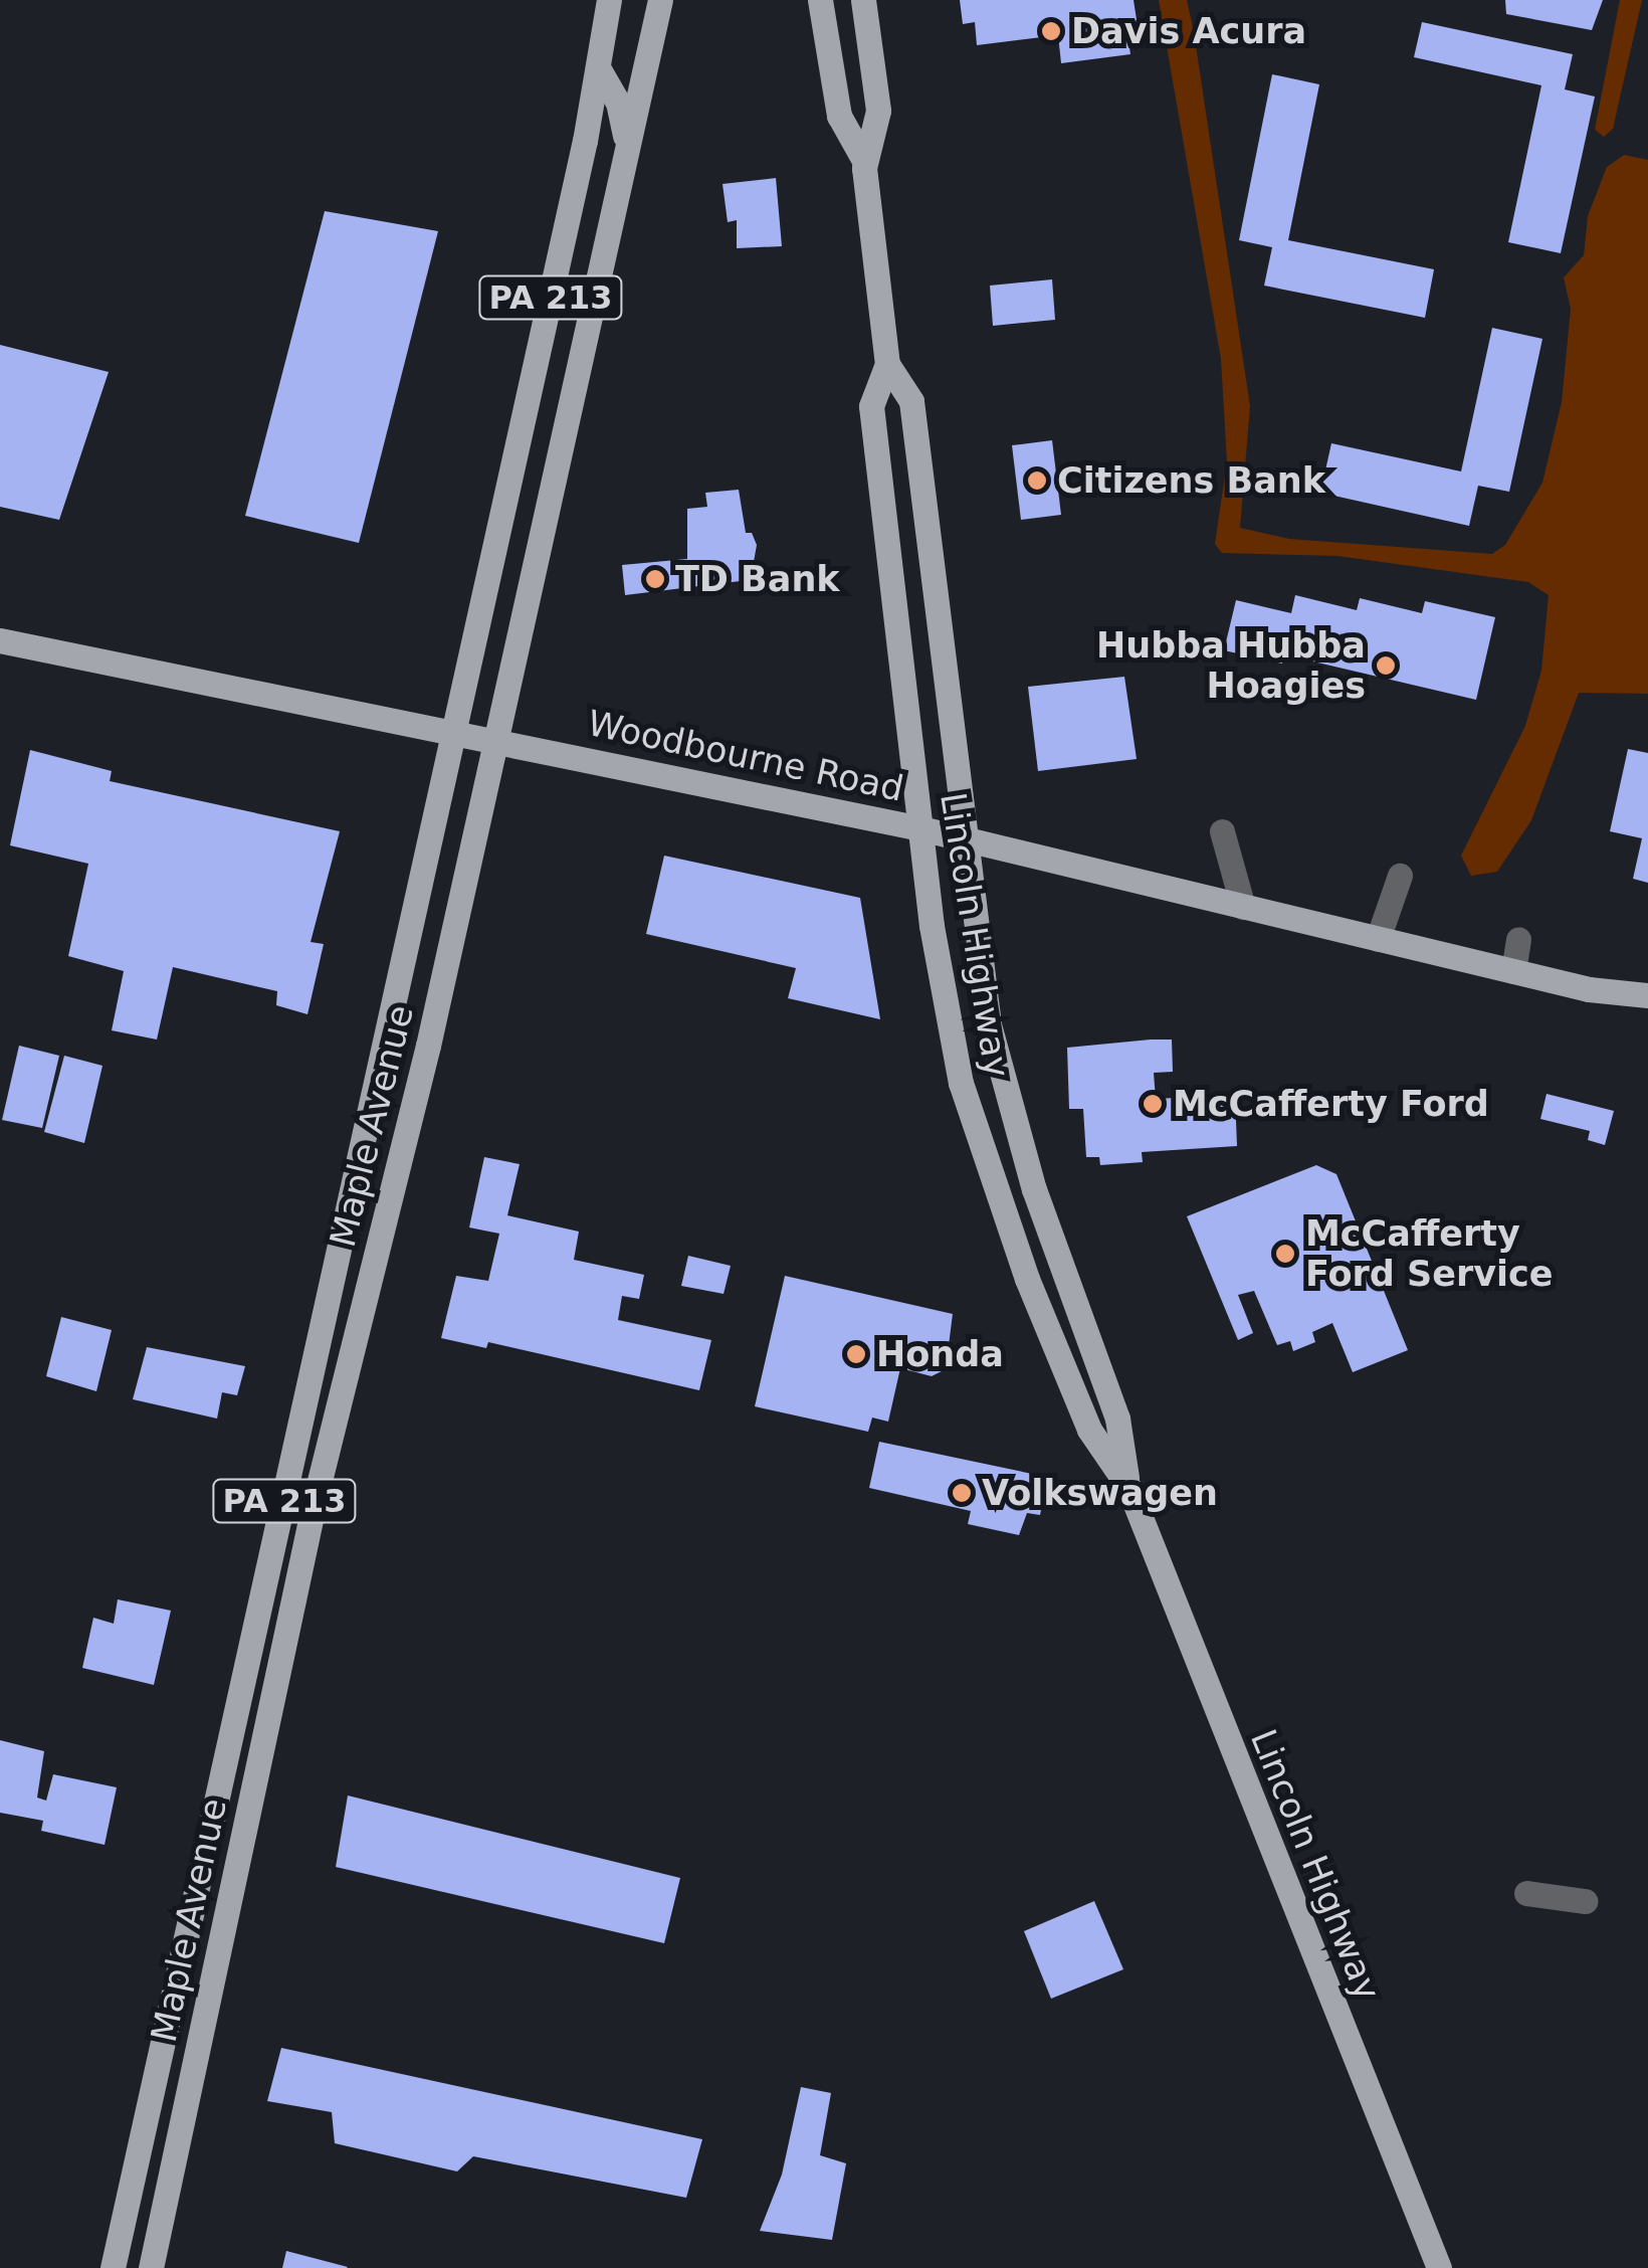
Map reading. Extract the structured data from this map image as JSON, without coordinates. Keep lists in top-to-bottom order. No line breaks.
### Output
{"streets":{"main road":["PA 213","Woodbourne Road","Lincoln Highway","Maple Avenue"]},"crossings":[["Woodbourne Road","Lincoln Highway"],["Woodbourne Road","Maple Avenue"]],"places":["Davis Acura","Citizens Bank","TD Bank","Hubba Hubba Hoagies","McCafferty Ford","McCafferty Ford Service","Honda","Volkswagen"]}
